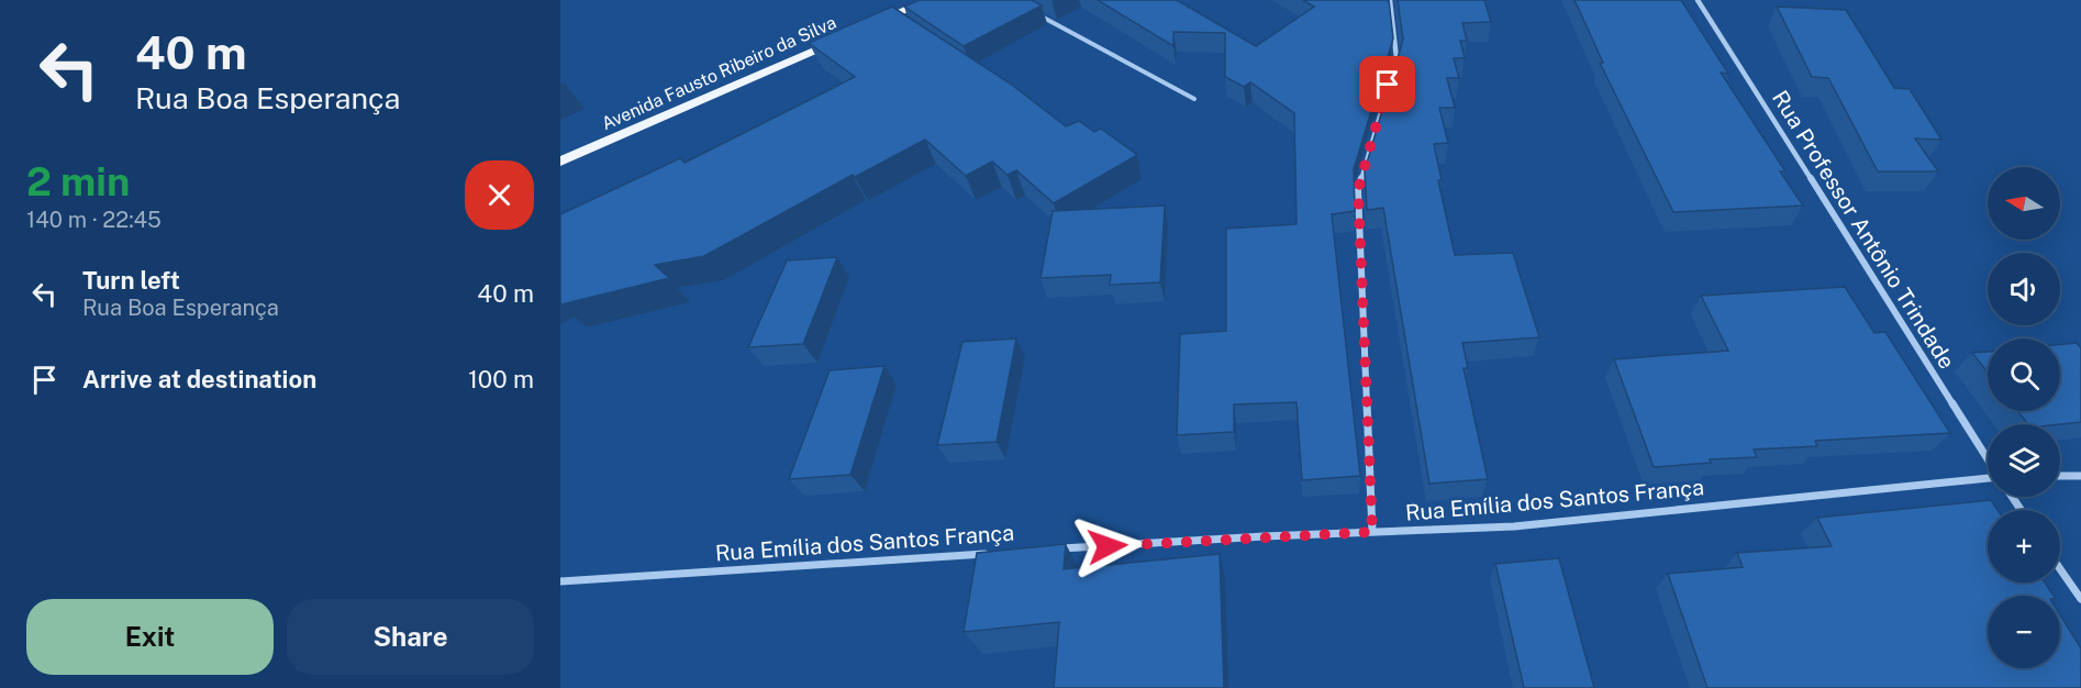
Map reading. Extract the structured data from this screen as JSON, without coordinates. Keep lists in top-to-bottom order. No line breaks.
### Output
{"streets":{"main road":["Avenida Fausto Ribeiro da Silva"],"street":["Rua Professor Antônio Trindade","Rua Emília dos Santos França"]},"north":"left","page":{"turn":["40 m","Rua Boa Esperança"],"heading":["2 min","140 m · 22:45"],"map_buttons":["+","−"],"list":[{"name":"Turn left","note":"Rua Boa Esperança","value":"40 m"},{"name":"Arrive at destination","value":"100 m"}],"buttons":["Exit","Share"]}}
